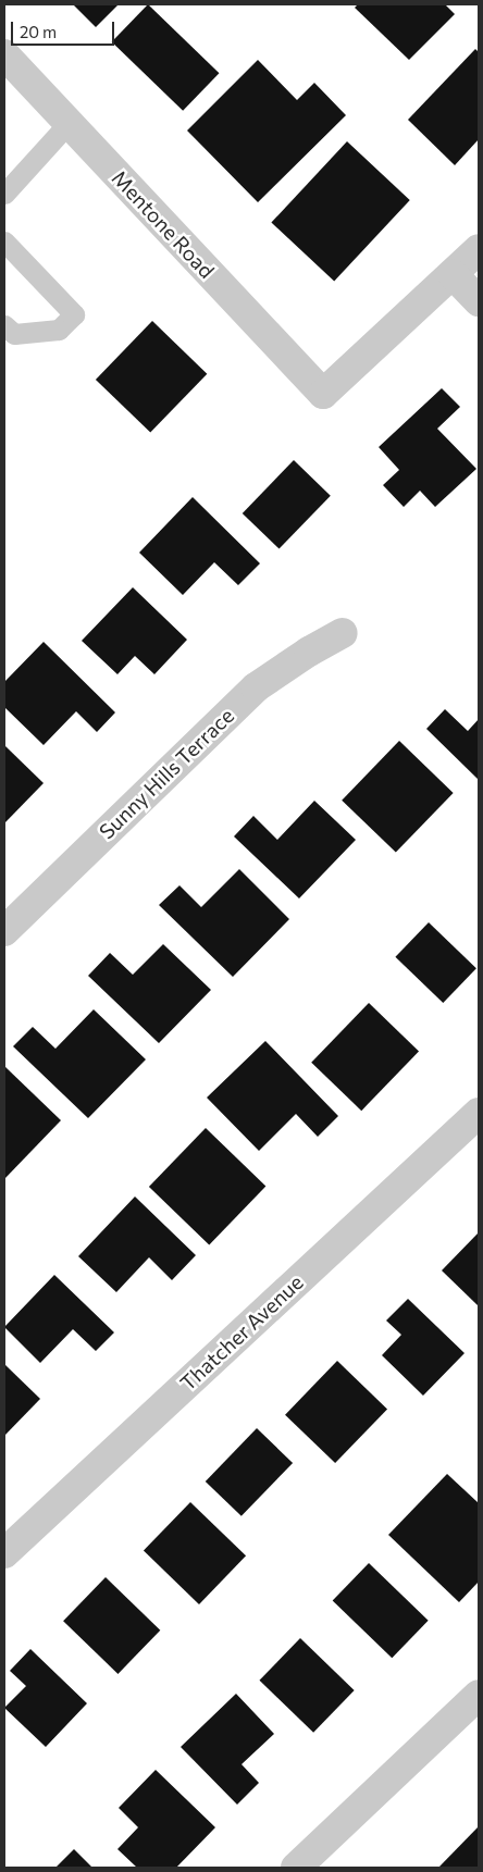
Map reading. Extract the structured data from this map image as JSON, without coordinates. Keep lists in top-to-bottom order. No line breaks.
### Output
{"streets":{"street":["Mentone Road","Sunny Hills Terrace","Thatcher Avenue"]},"scale_bar":"20 m"}
